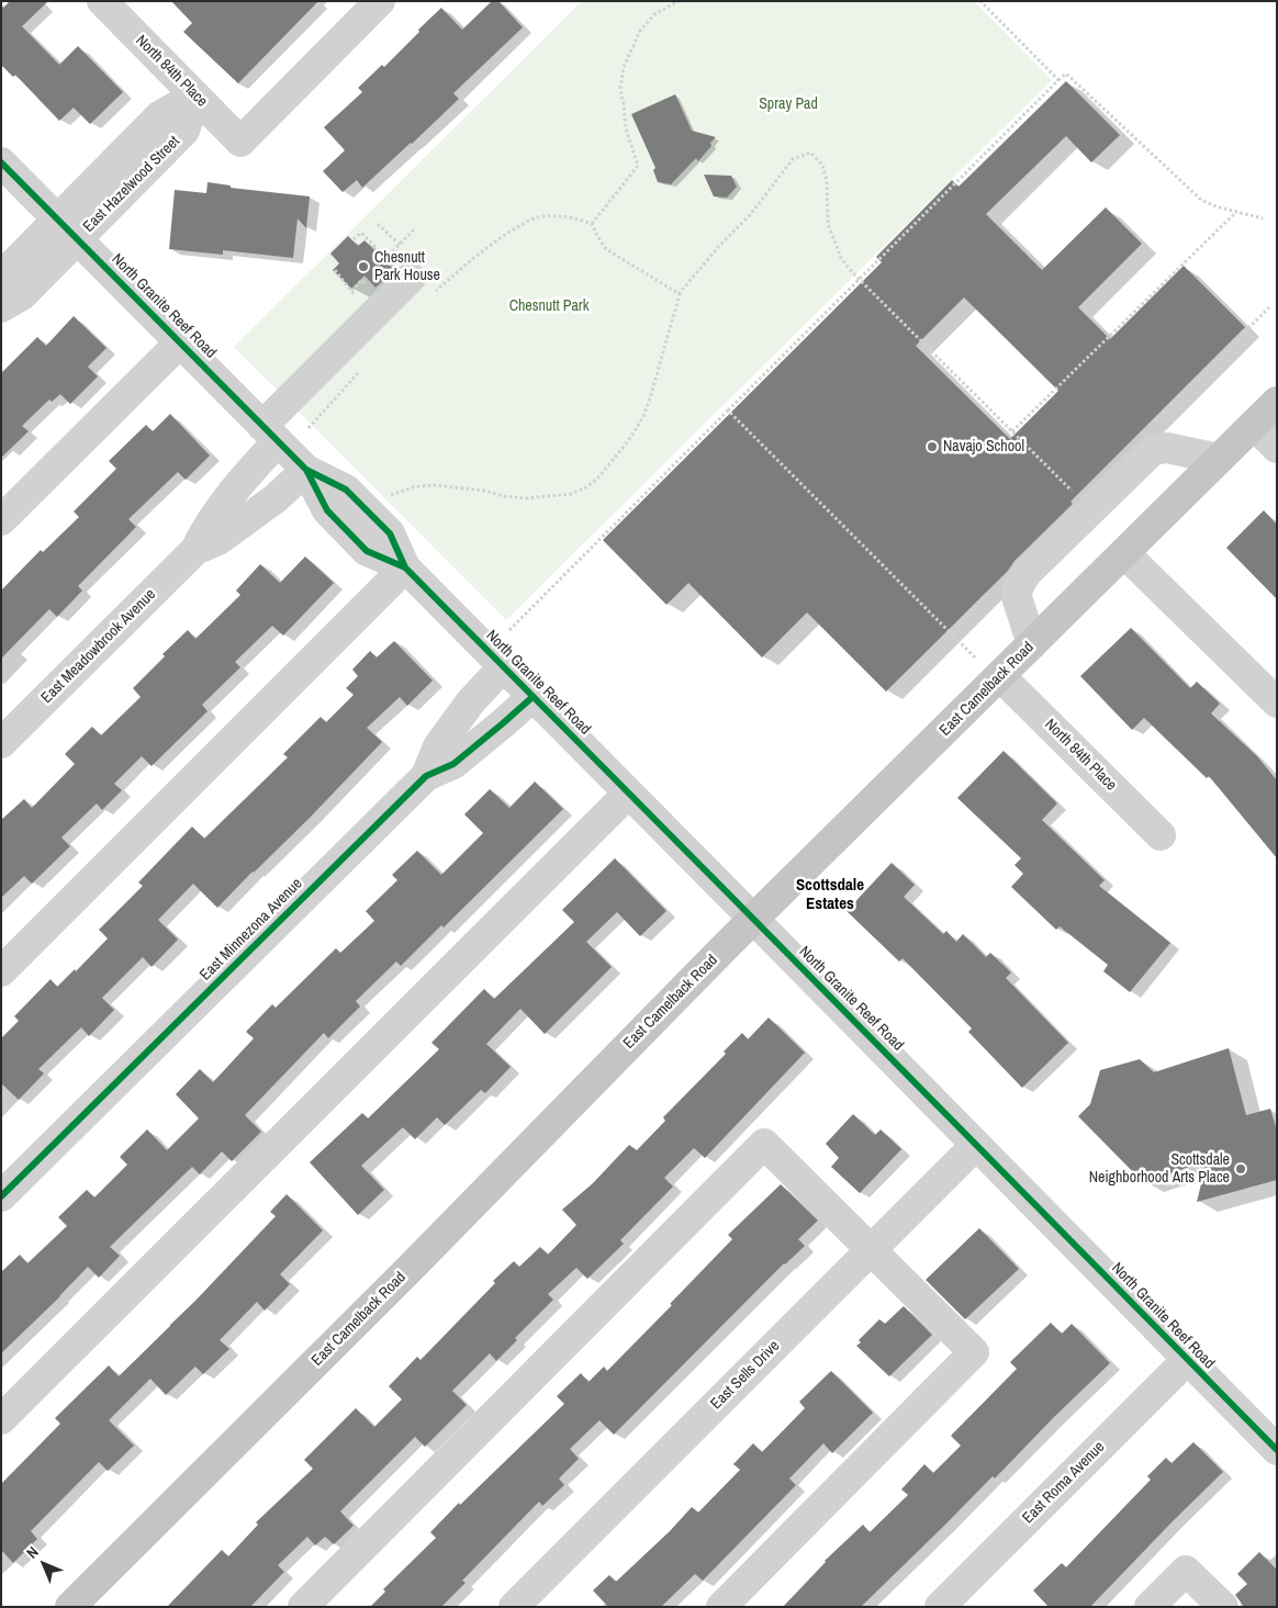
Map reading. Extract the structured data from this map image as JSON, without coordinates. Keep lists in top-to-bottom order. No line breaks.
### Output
{"streets":{"main road":["East Camelback Road"],"street":["North 84th Place","East Hazelwood Street","North Granite Reef Road","East Meadowbrook Avenue","East Minnezona Avenue","East Sells Drive","East Roma Avenue"]},"crossings":[["North 84th Place","East Hazelwood Street"],["North 84th Place","East Camelback Road"],["East Hazelwood Street","North Granite Reef Road"],["North Granite Reef Road","East Meadowbrook Avenue"],["North Granite Reef Road","East Camelback Road"],["North Granite Reef Road","East Minnezona Avenue"],["North Granite Reef Road","East Sells Drive"],["North Granite Reef Road","East Roma Avenue"]],"districts":["Scottsdale Estates"],"parks":["Spray Pad","Chesnutt Park"],"places":["Chesnutt Park House","Navajo School","Scottsdale Neighborhood Arts Place"],"north":"top left"}
